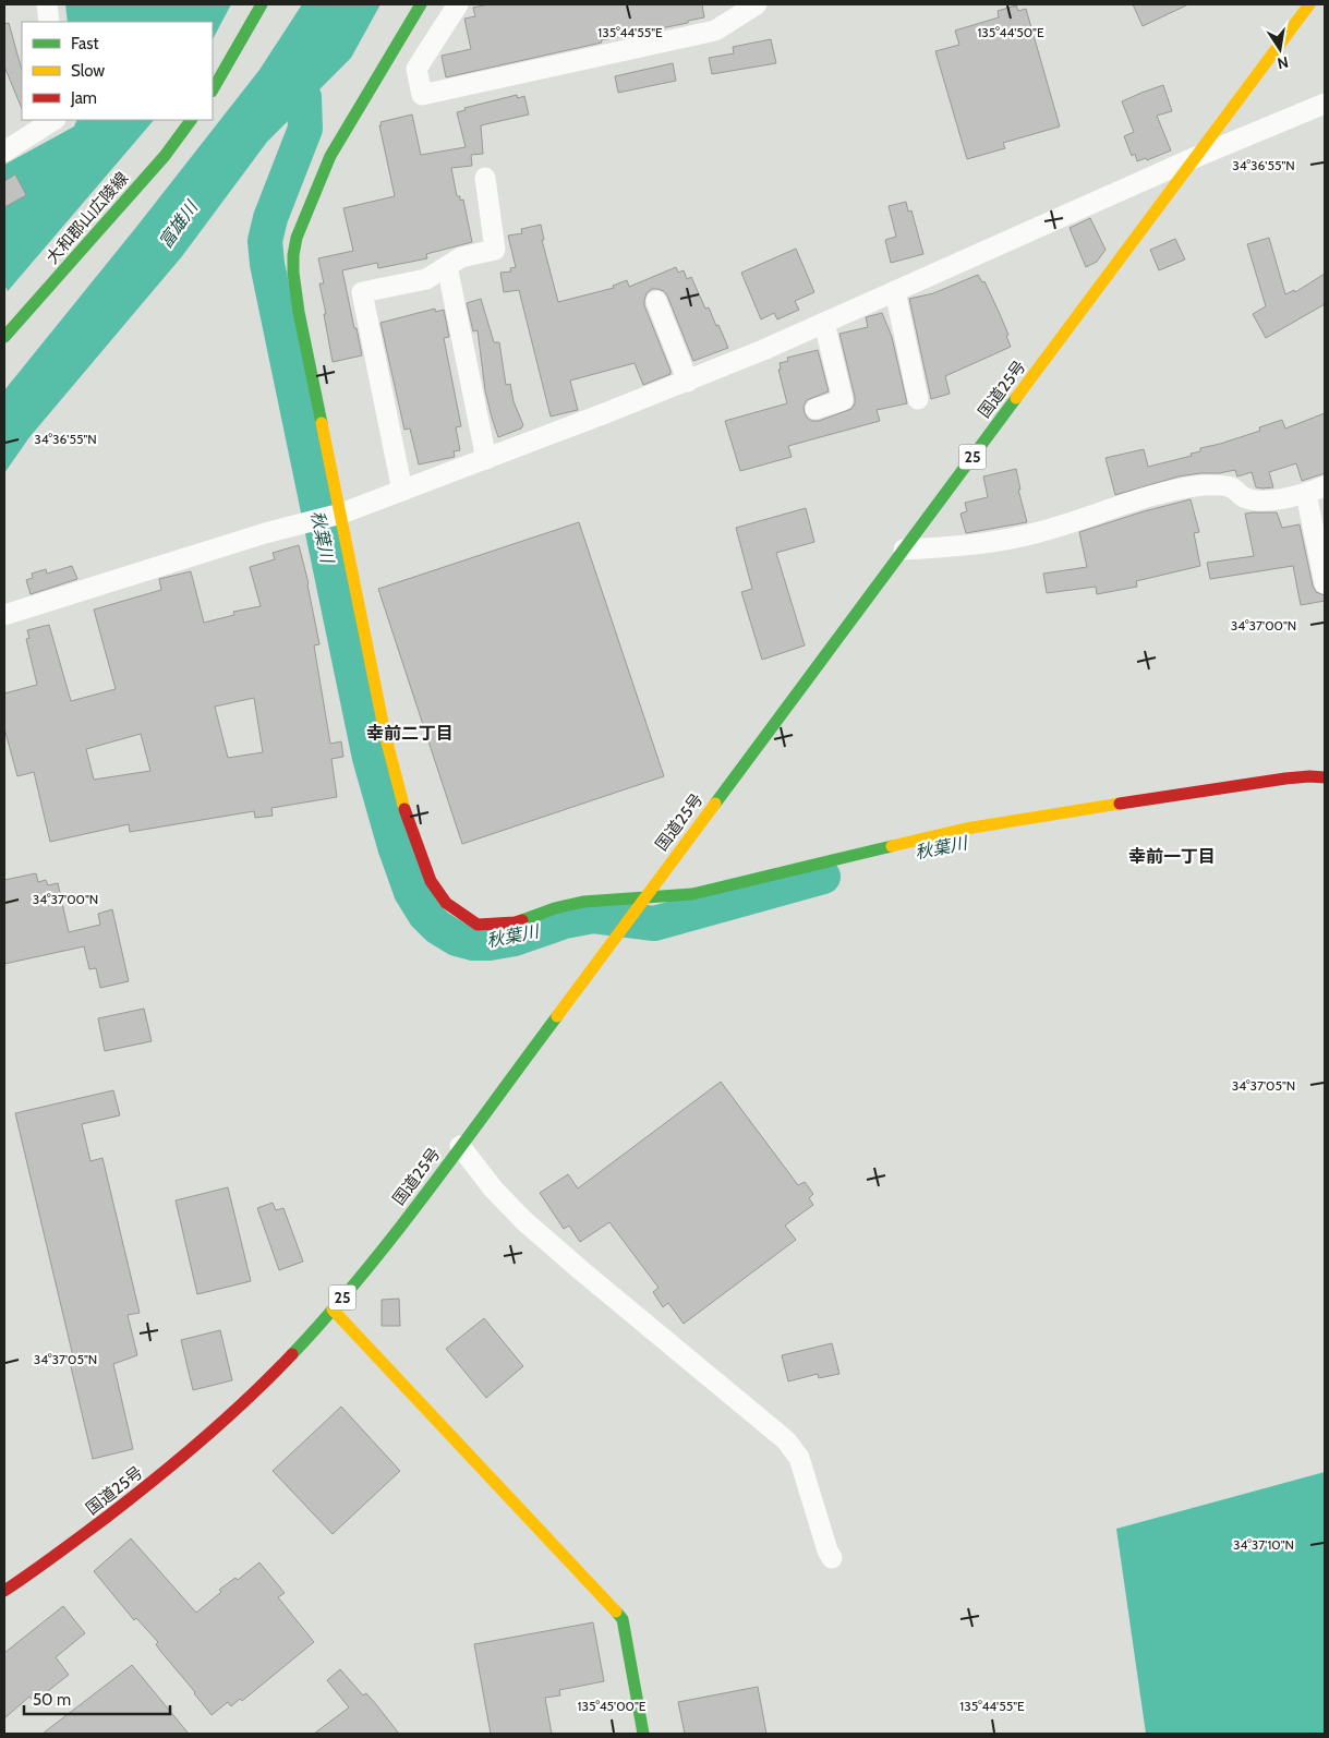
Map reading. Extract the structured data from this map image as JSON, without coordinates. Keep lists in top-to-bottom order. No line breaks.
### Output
{"streets":{"main road":["大和郡山広陵線","国道25号","25"]},"districts":["幸前二丁目","幸前一丁目"],"water":["富雄川","秋葉川"],"legend":["Fast","Slow","Jam"],"scale_bar":"50 m","north":"bottom","coordinates":["135°44'55\"E","135°44'50\"E","34°36'55\"N","34°37'00\"N","34°37'05\"N","34°37'10\"N","135°45'00\"E"]}
